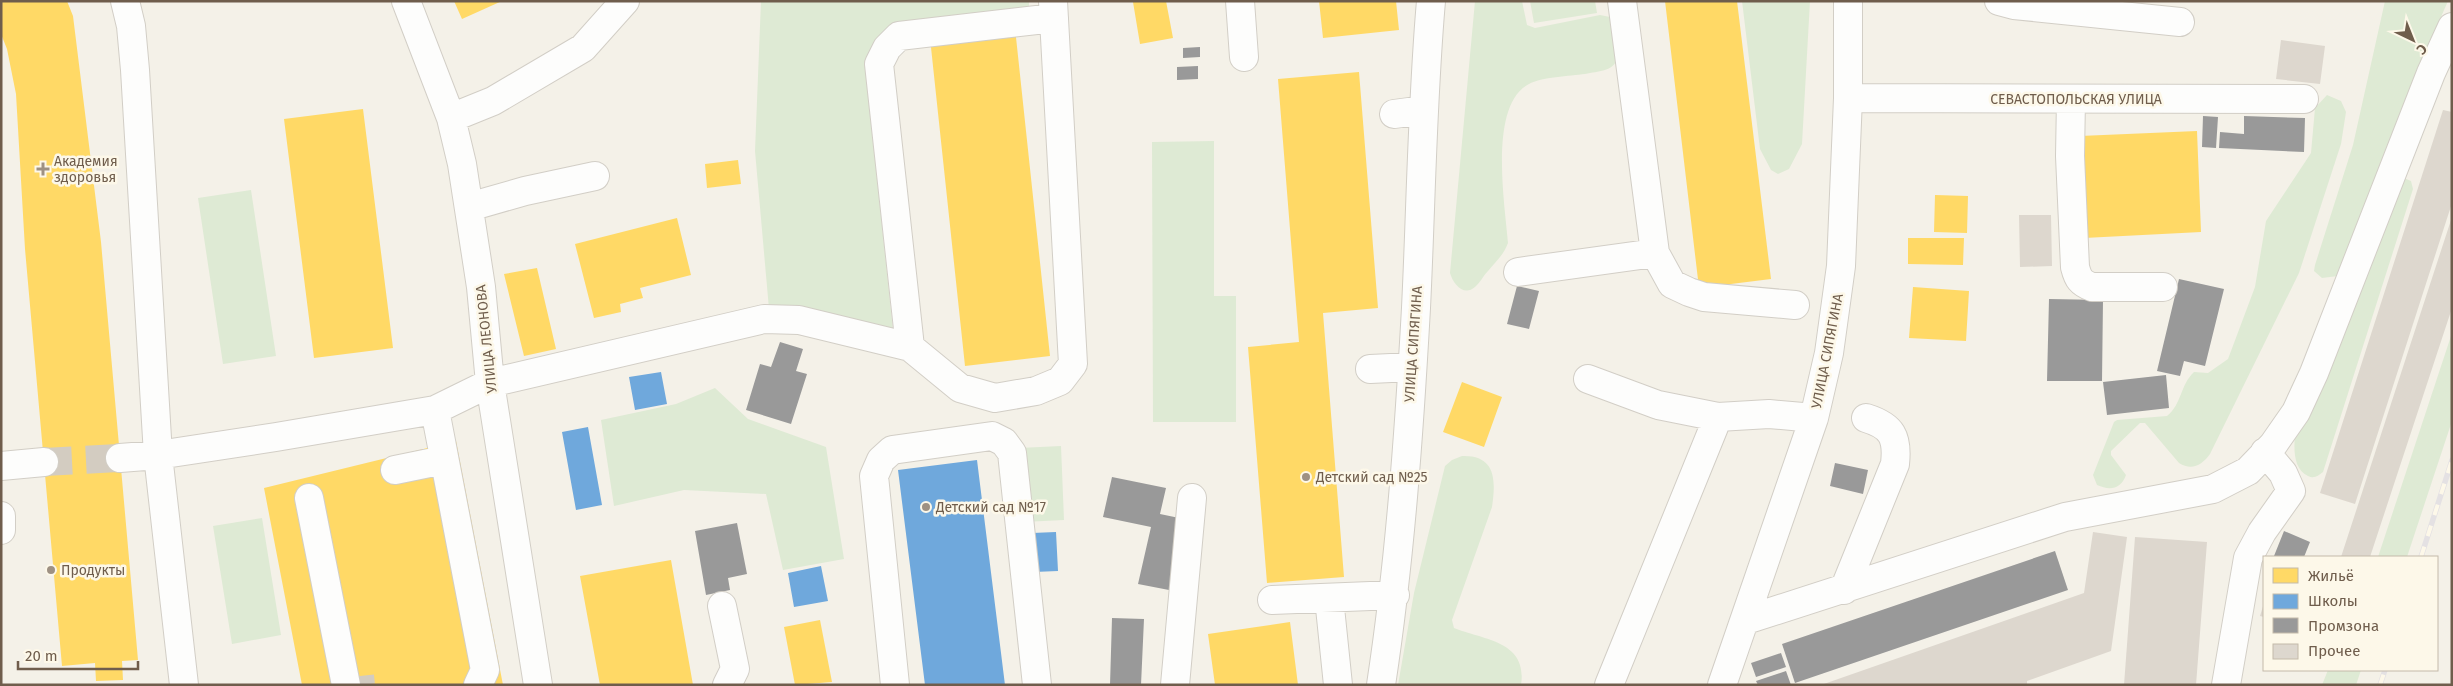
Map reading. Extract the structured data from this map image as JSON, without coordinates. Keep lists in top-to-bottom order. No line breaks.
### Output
{"streets":{"street":["СЕВАСТОПОЛЬСКАЯ УЛИЦА","УЛИЦА ЛЕОНОВА","УЛИЦА СИПЯГИНА"]},"crossings":[["СЕВАСТОПОЛЬСКАЯ УЛИЦА","УЛИЦА СИПЯГИНА"]],"places":{"health":["Академия здоровья"],"other":["Детский сад №25","Детский сад №17","Продукты"]},"legend":["Жильё","Школы","Промзона","Прочее"],"scale_bar":"20 m","north":"bottom right"}
